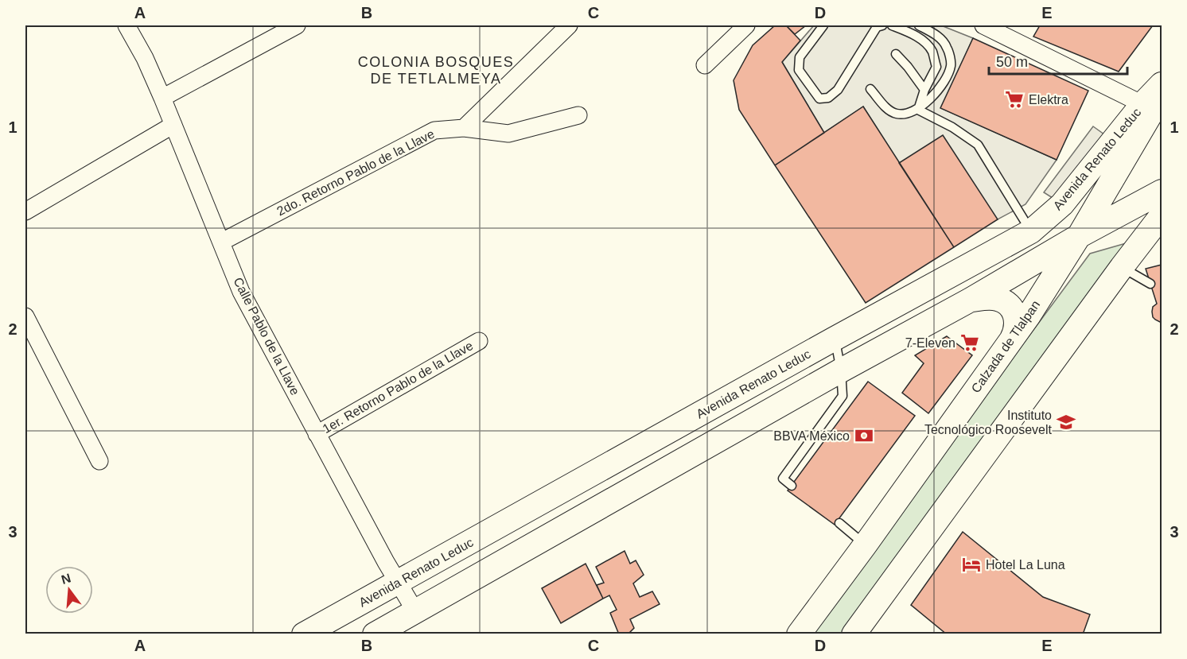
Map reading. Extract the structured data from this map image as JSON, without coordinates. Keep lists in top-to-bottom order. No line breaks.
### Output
{"streets":{"street":["Avenida Renato Leduc","2do. Retorno Pablo de la Llave","Calle Pablo de la Llave","Calzada de Tlalpan","1er. Retorno Pablo de la Llave"]},"crossings":[["Avenida Renato Leduc","Calle Pablo de la Llave"],["Avenida Renato Leduc","Calzada de Tlalpan"],["2do. Retorno Pablo de la Llave","Calle Pablo de la Llave"],["Calle Pablo de la Llave","1er. Retorno Pablo de la Llave"]],"districts":["COLONIA BOSQUES DE TETLALMEYA"],"places":{"supermarket":["Elektra","7-Eleven"],"school or university":["Instituto Tecnológico Roosevelt"],"bank":["BBVA México"],"hotel":["Hotel La Luna"]},"scale_bar":"50 m","north":"top","grid":{"columns":["A","B","C","D","E"],"rows":["1","2","3"]}}
